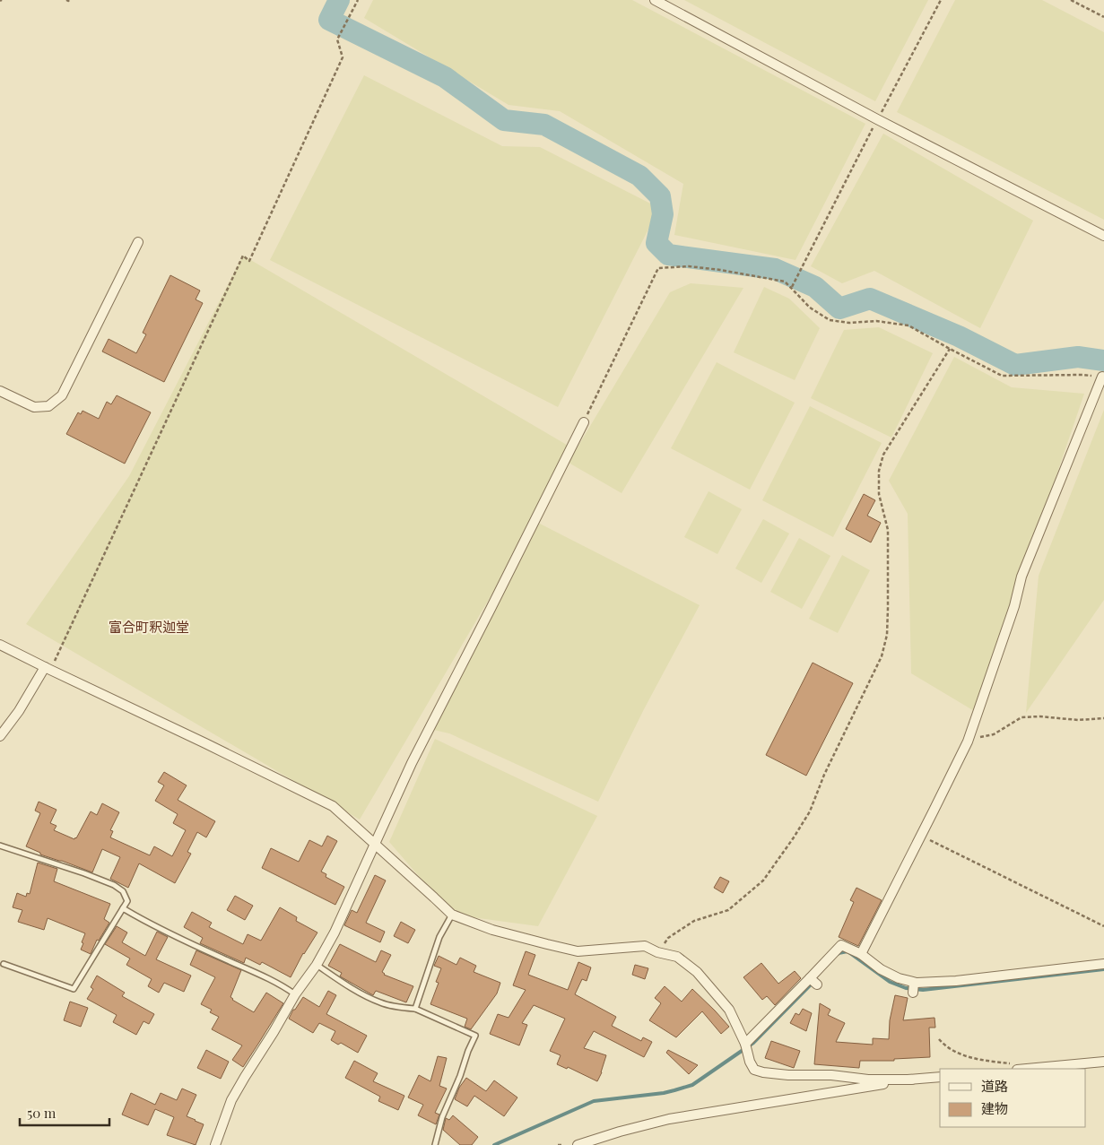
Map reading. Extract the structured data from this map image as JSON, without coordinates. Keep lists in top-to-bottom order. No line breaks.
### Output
{"districts":["富合町釈迦堂"],"legend":["道路","建物"],"scale_bar":"50 m"}
